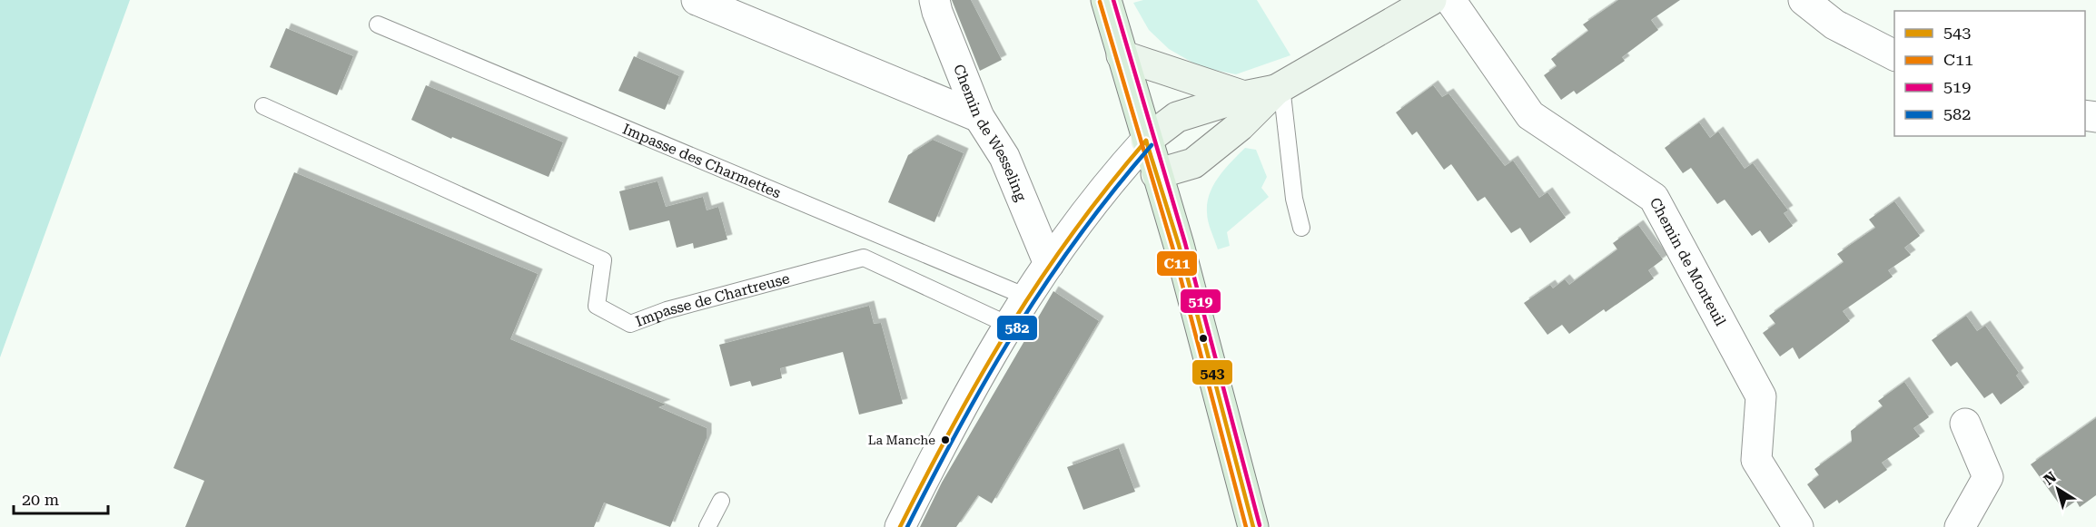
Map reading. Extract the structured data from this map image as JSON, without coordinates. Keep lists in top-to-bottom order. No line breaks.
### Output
{"streets":{"street":["Chemin de Wesseling","Chemin de Monteuil"],"lane":["Impasse des Charmettes","Impasse de Chartreuse"]},"places":["La Manche"],"lines":["transit line 519","transit line C11","transit line 543","transit line 582"],"legend":["543","C11","519","582"],"scale_bar":"20 m","north":"top left"}
